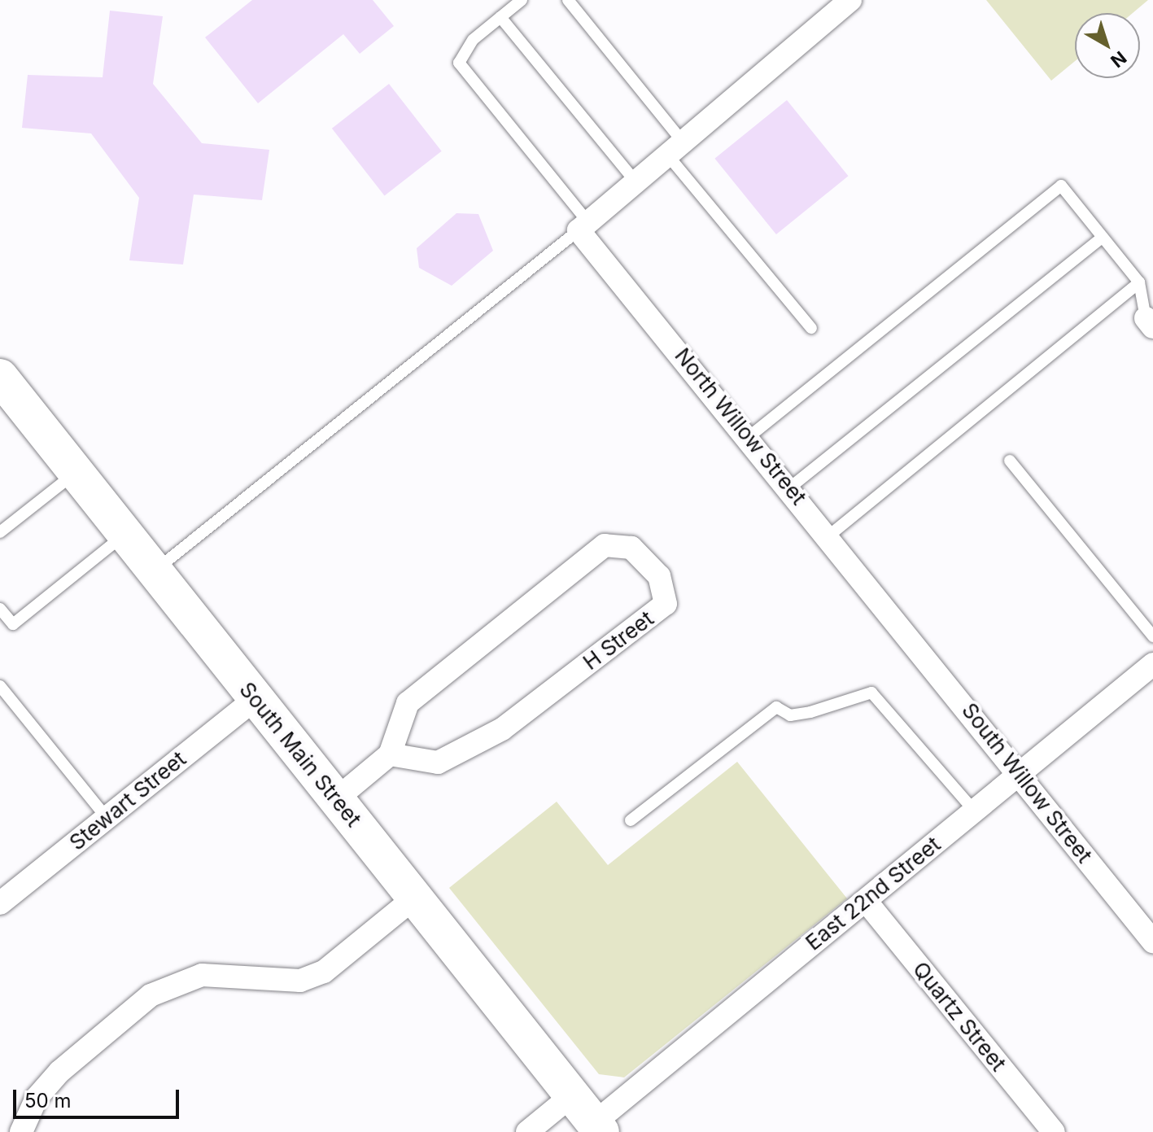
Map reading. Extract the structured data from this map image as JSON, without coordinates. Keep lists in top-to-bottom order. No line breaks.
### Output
{"streets":{"main road":["South Main Street"],"street":["North Willow Street","H Street","South Willow Street","Stewart Street","East 22nd Street","Quartz Street"]},"crossings":[["North Willow Street","South Willow Street"],["South Main Street","Stewart Street"],["South Main Street","East 22nd Street"],["South Willow Street","East 22nd Street"],["East 22nd Street","Quartz Street"]],"scale_bar":"50 m","north":"bottom right"}
